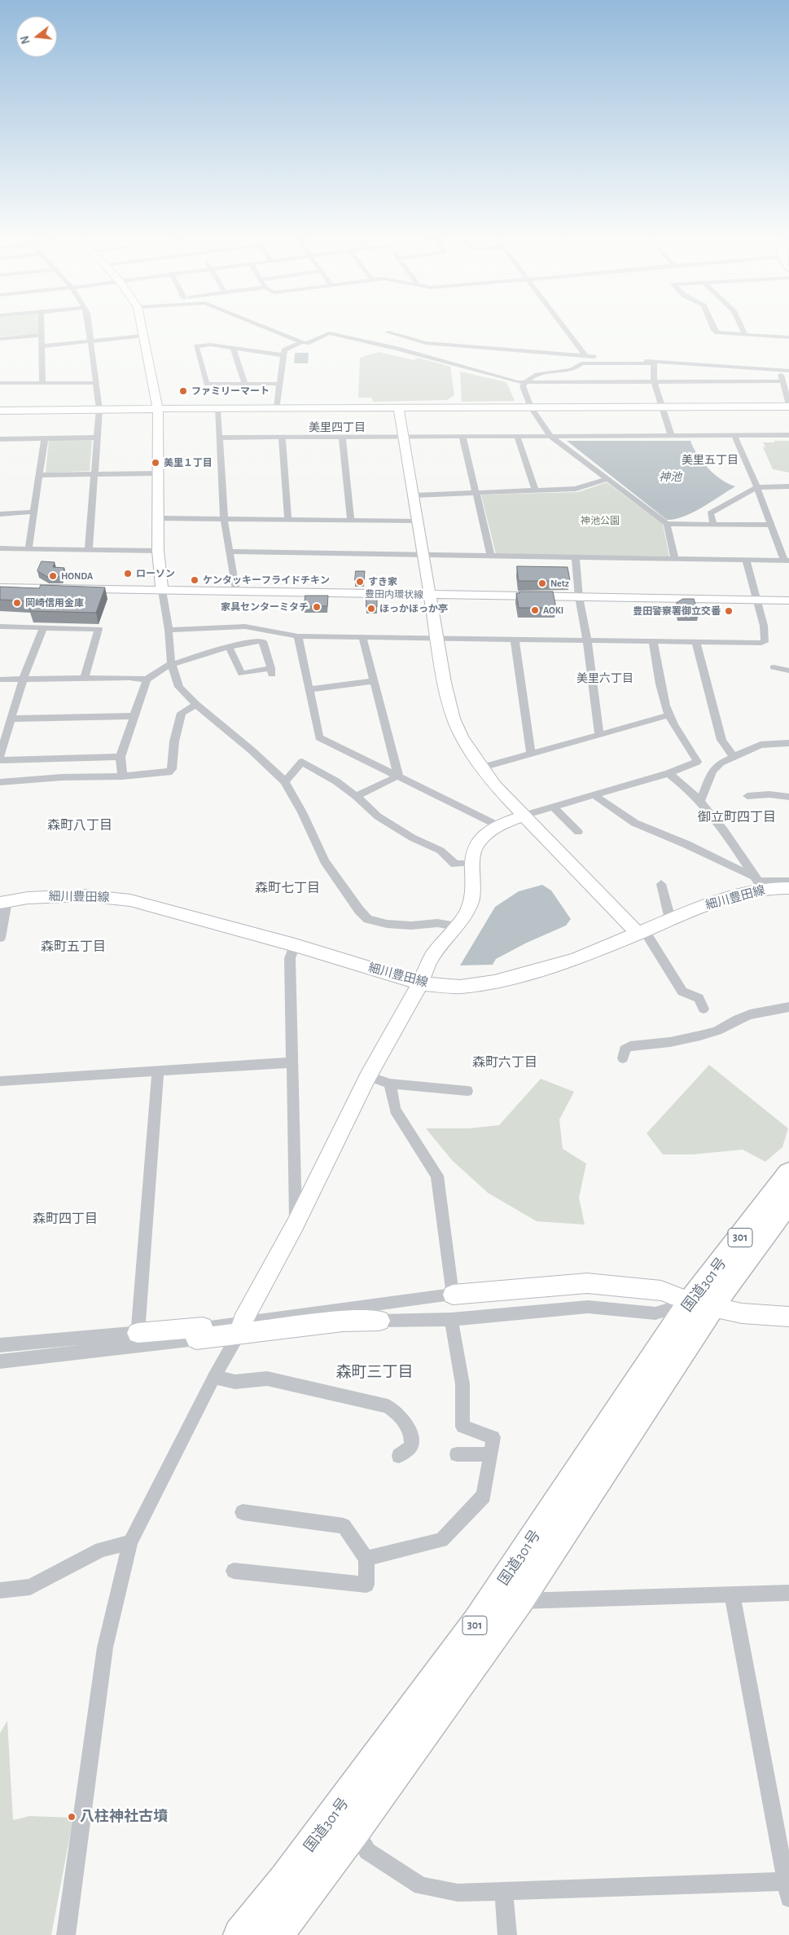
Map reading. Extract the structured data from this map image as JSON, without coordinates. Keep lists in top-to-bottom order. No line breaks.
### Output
{"streets":{"highway":["301","国道301号"],"street":["豊田内環状線","細川豊田線"]},"districts":["美里四丁目","美里五丁目","美里六丁目","御立町四丁目","森町八丁目","森町七丁目","森町五丁目","森町六丁目","森町四丁目","森町三丁目"],"water":["神池"],"parks":["神池公園"],"places":["ファミリーマート","美里１丁目","ローソン","HONDA","ケンタッキーフライドチキン","すき家","Netz","岡崎信用金庫","家具センターミタチ","ほっかほっか亭","AOKI","豊田警察署御立交番","八柱神社古墳"],"north":"left"}
